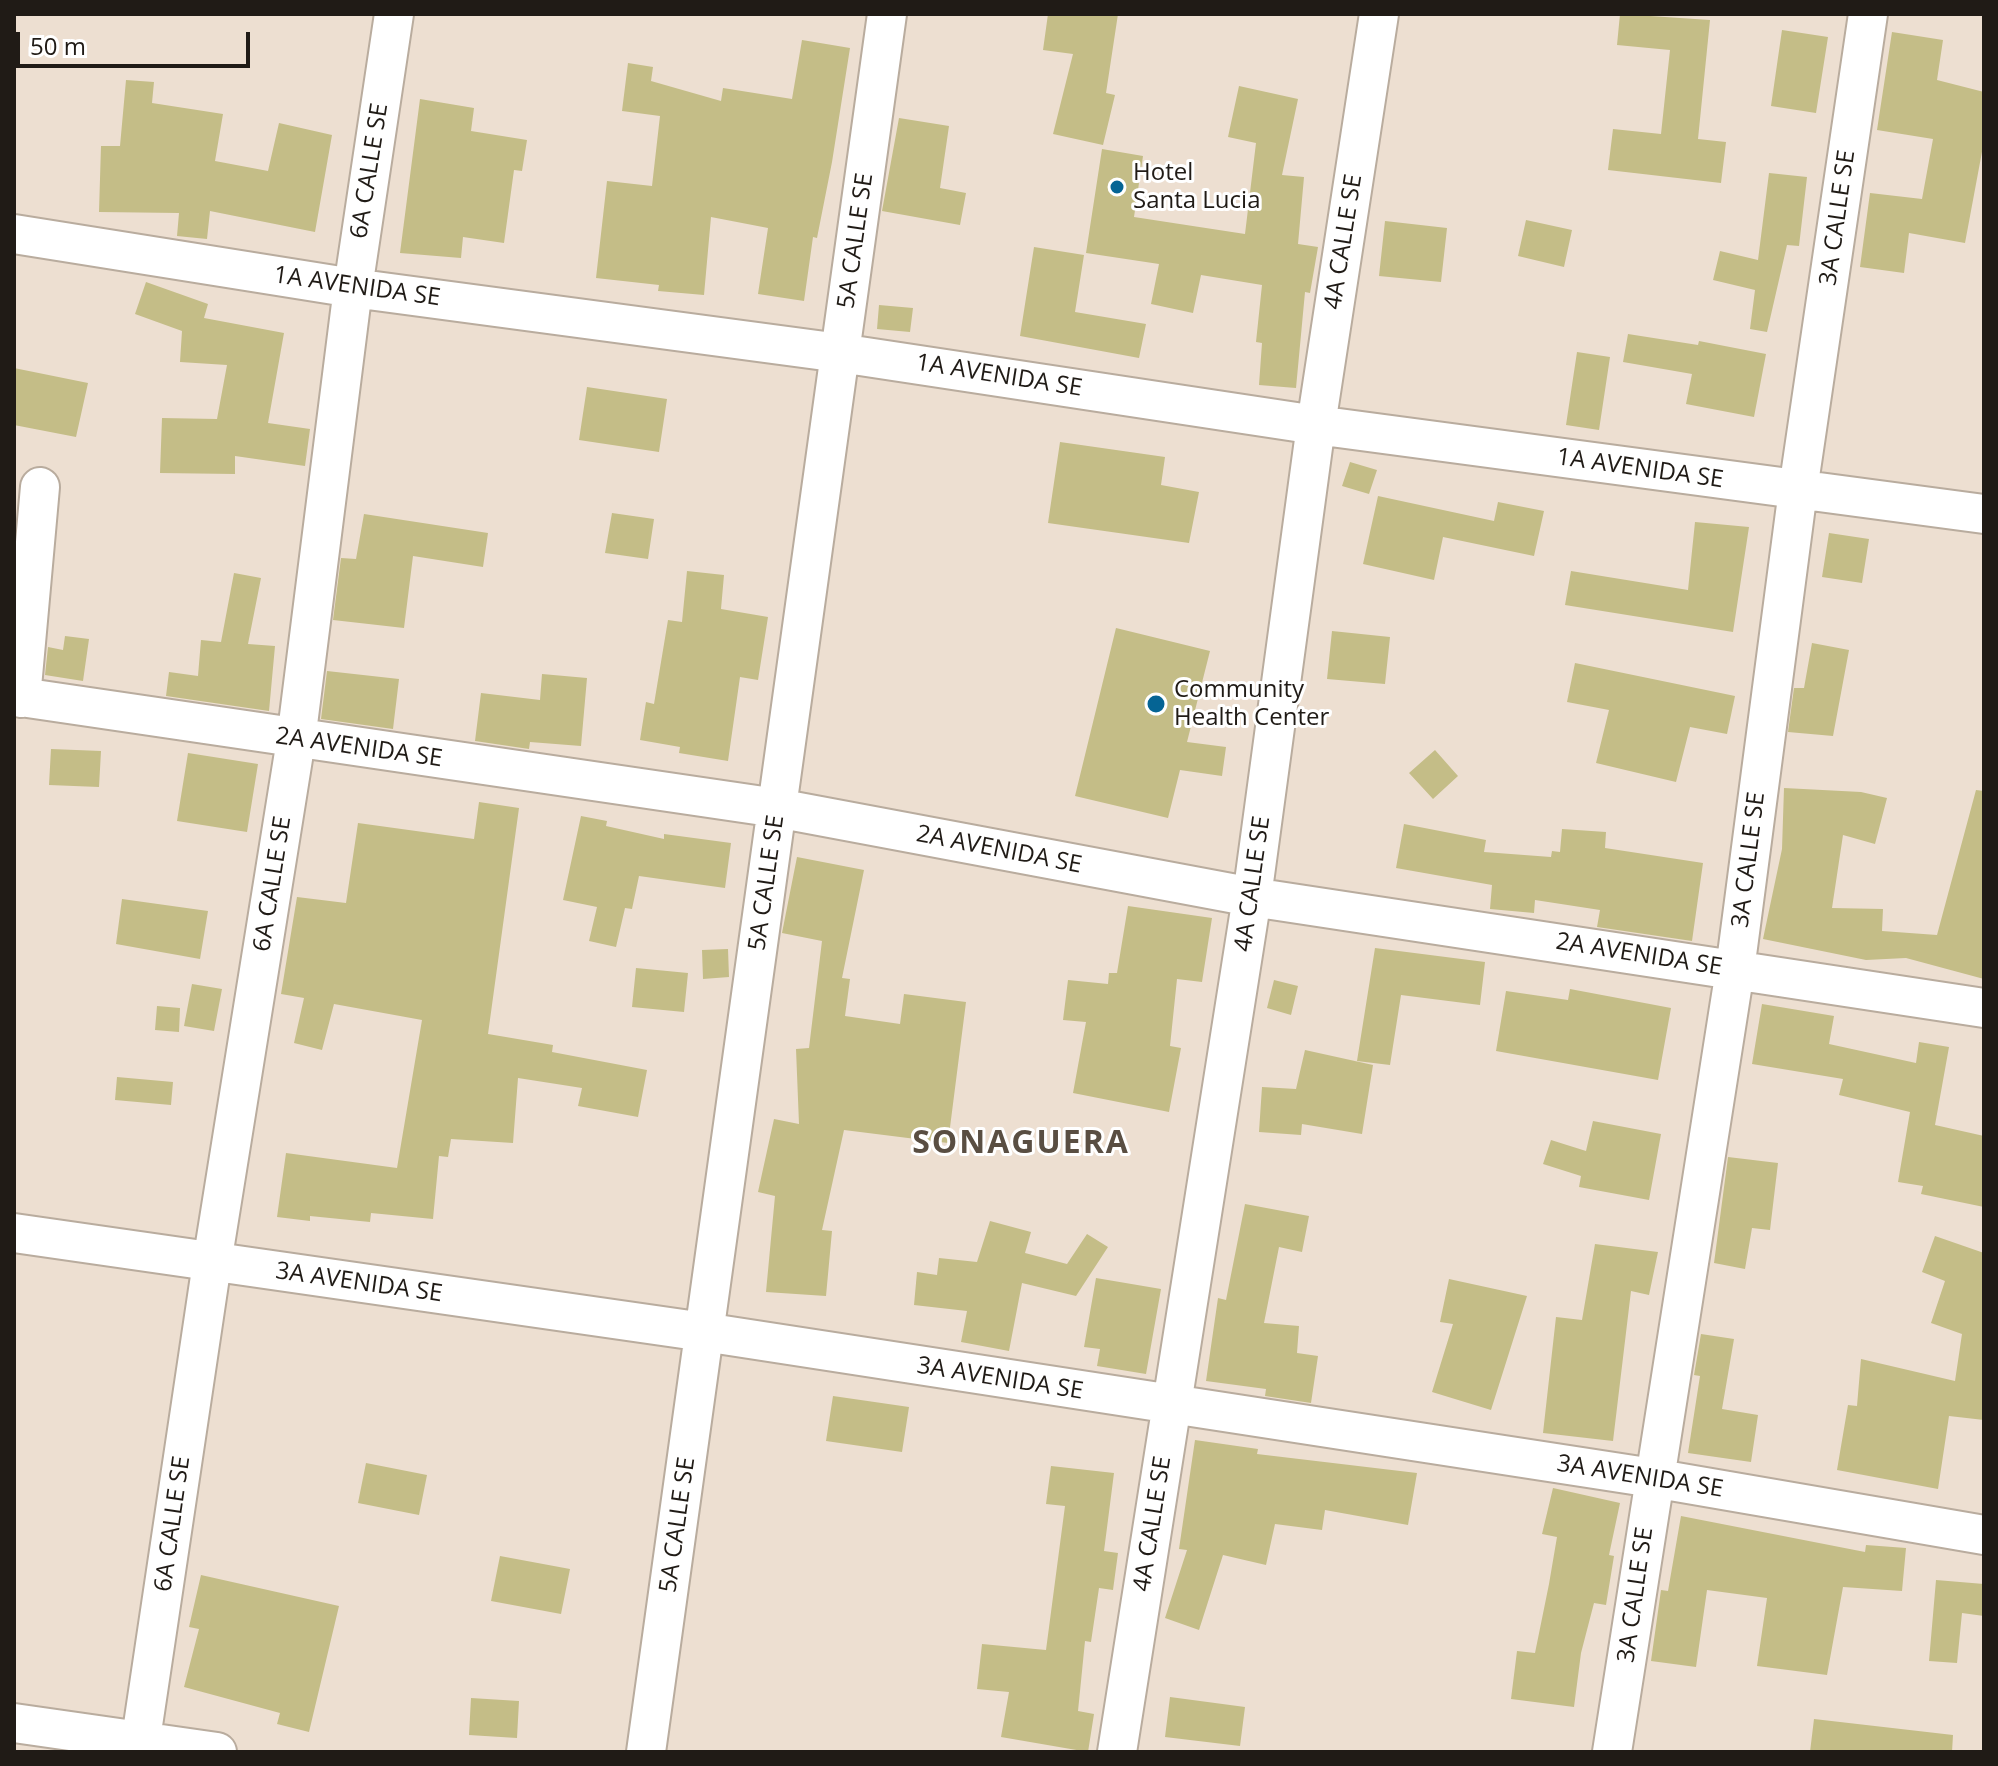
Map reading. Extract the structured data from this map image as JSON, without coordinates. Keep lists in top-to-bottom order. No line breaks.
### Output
{"streets":{"street":["6A CALLE SE","3A CALLE SE","5A CALLE SE","4A CALLE SE","1A AVENIDA SE","2A AVENIDA SE","3A AVENIDA SE"]},"crossings":[["6A CALLE SE","1A AVENIDA SE"],["6A CALLE SE","2A AVENIDA SE"],["6A CALLE SE","3A AVENIDA SE"],["3A CALLE SE","1A AVENIDA SE"],["3A CALLE SE","2A AVENIDA SE"],["3A CALLE SE","3A AVENIDA SE"],["5A CALLE SE","1A AVENIDA SE"],["5A CALLE SE","2A AVENIDA SE"],["5A CALLE SE","3A AVENIDA SE"],["4A CALLE SE","1A AVENIDA SE"],["4A CALLE SE","2A AVENIDA SE"],["4A CALLE SE","3A AVENIDA SE"]],"districts":["SONAGUERA"],"places":["Hotel Santa Lucia","Community Health Center"],"scale_bar":"50 m"}
